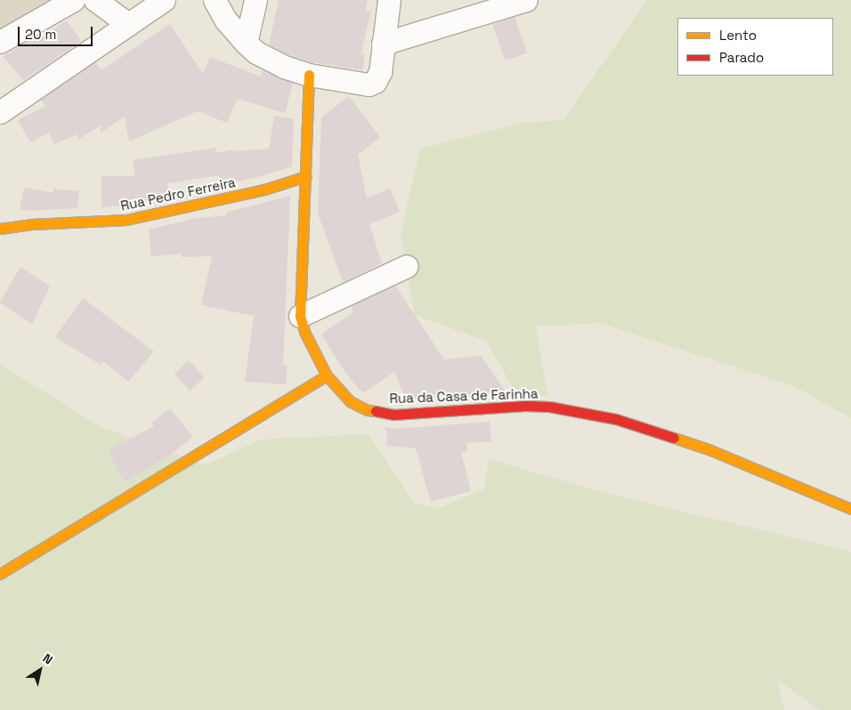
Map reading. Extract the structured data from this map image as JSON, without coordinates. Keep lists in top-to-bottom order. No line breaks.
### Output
{"streets":{"street":["Rua Pedro Ferreira","Rua da Casa de Farinha"]},"crossings":[["Rua Pedro Ferreira","Rua da Casa de Farinha"]],"legend":["Lento","Parado"],"scale_bar":"20 m","north":"top right"}
